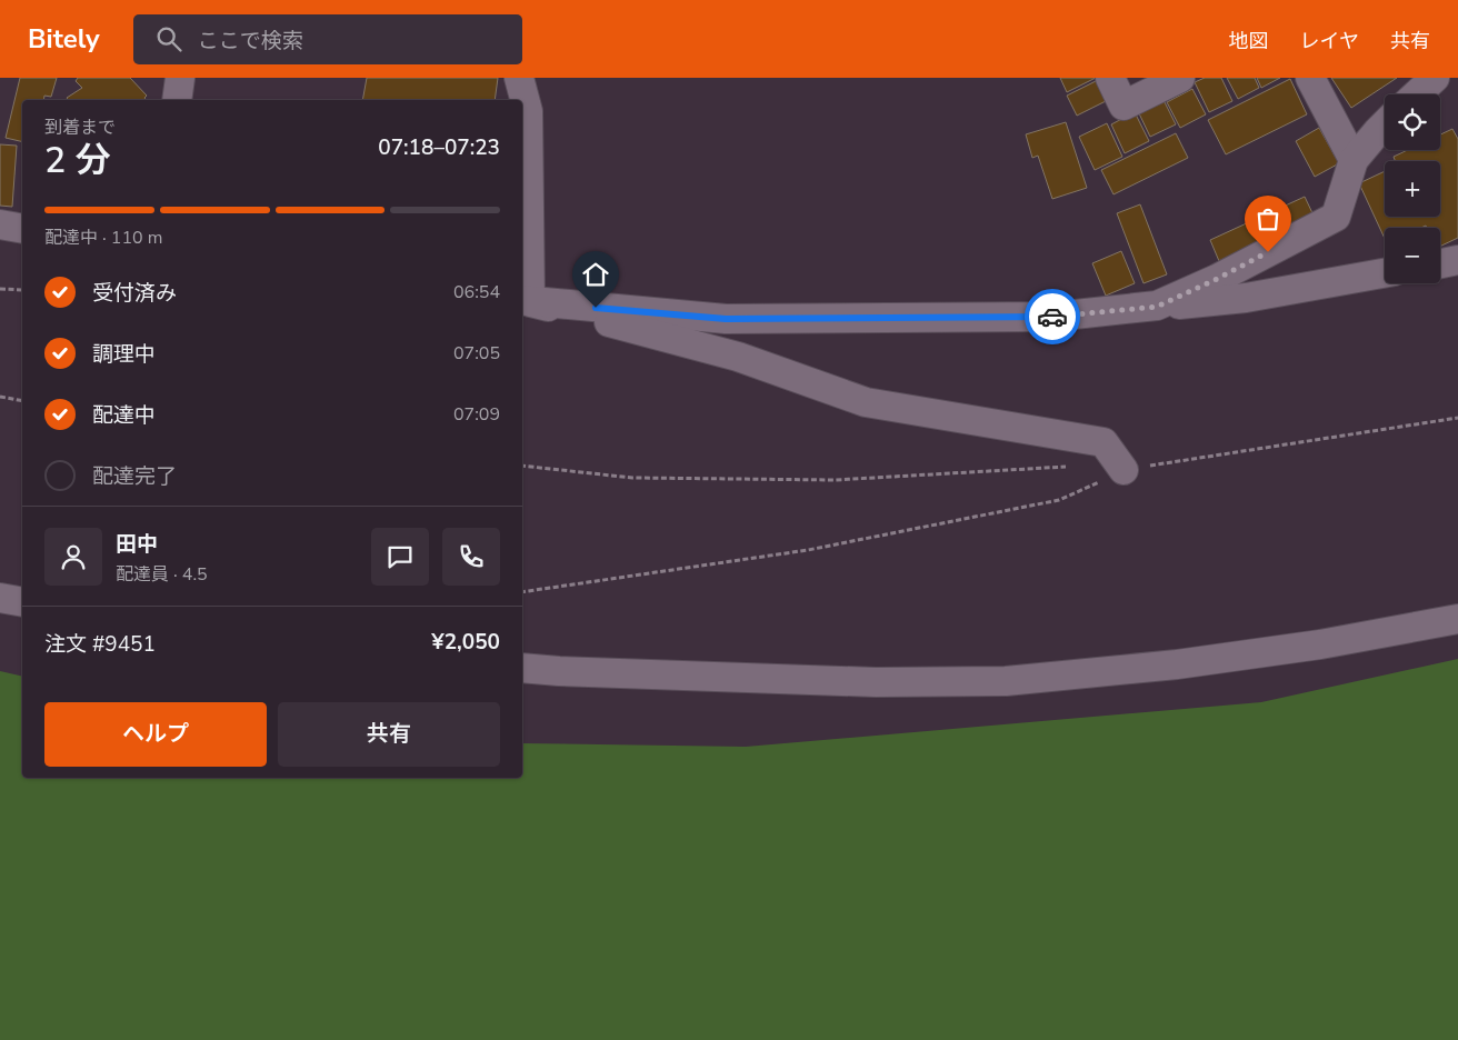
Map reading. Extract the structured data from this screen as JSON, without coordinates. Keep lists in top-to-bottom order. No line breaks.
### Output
{"page":{"header":"Bitely","search":"ここで検索","nav":["地図","レイヤ","共有"],"map_buttons":["+","−"],"heading":["2 分","到着まで","07:18–07:23"],"panel":["田中","配達員 · 4.5","注文 #9451","¥2,050"],"bar":"配達中 · 110 m","list":[["受付済み","06:54"],["調理中","07:05"],["配達中","07:09"],"配達完了"],"buttons":["ヘルプ","共有"]}}
